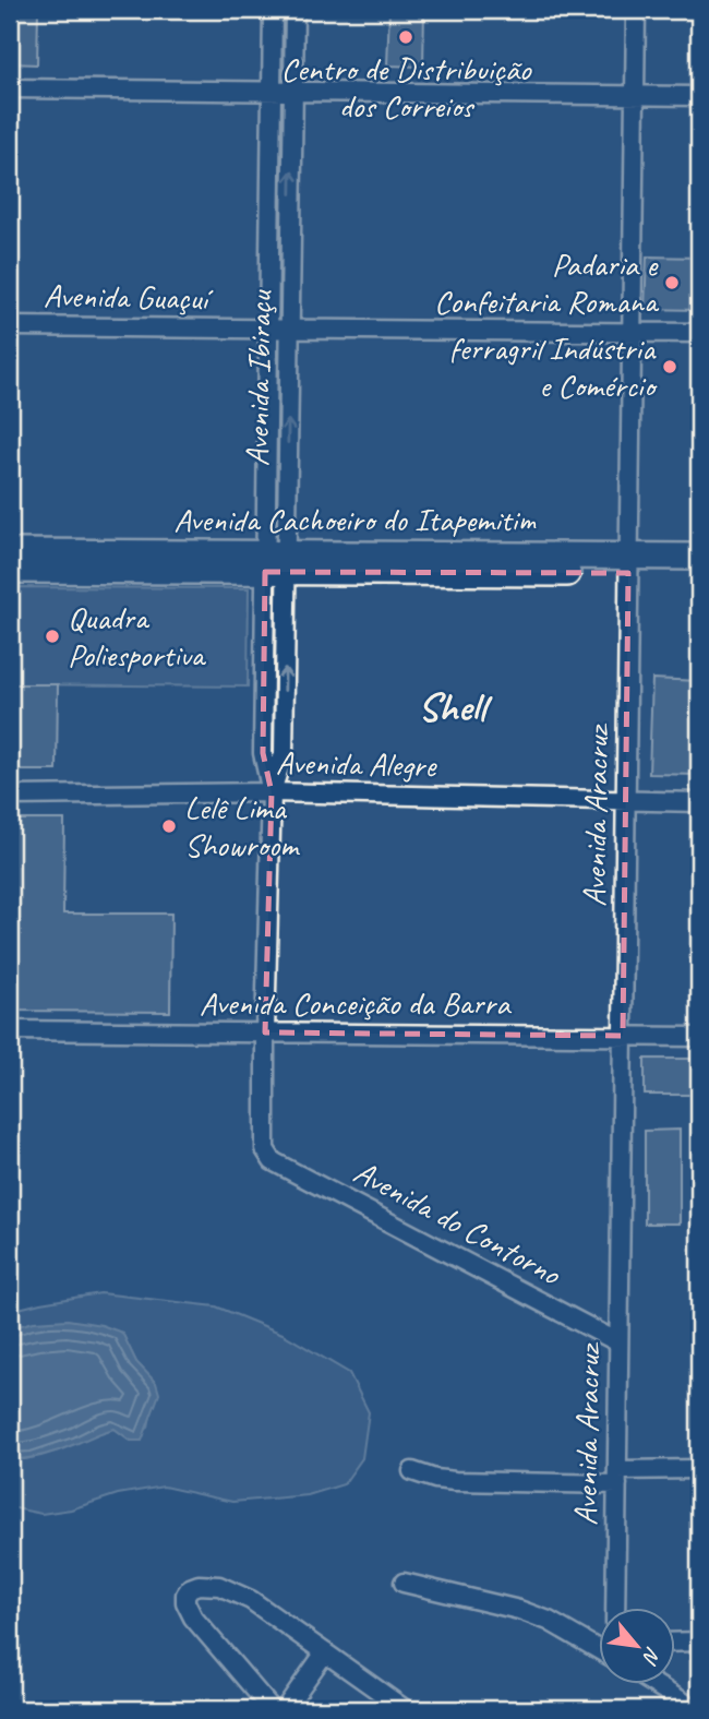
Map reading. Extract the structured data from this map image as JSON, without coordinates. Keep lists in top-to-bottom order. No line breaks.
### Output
{"streets":{"street":["Avenida Guaçuí","Avenida Ibiraçu","Avenida Cachoeiro do Itapemitim","Avenida Alegre","Avenida Aracruz","Avenida Conceição da Barra","Avenida do Contorno"]},"crossings":[["Avenida Guaçuí","Avenida Ibiraçu"],["Avenida Guaçuí","Avenida Aracruz"],["Avenida Ibiraçu","Avenida Cachoeiro do Itapemitim"],["Avenida Ibiraçu","Avenida Alegre"],["Avenida Ibiraçu","Avenida Conceição da Barra"],["Avenida Ibiraçu","Avenida do Contorno"],["Avenida Alegre","Avenida Aracruz"],["Avenida Aracruz","Avenida Conceição da Barra"],["Avenida Aracruz","Avenida do Contorno"]],"districts":["Shell"],"places":["Centro de Distribuição dos Correios","Padaria e Confeitaria Romana","ferragril Indústria e Comércio","Quadra Poliesportiva","Lelê Lima Showroom"],"north":"bottom right"}
